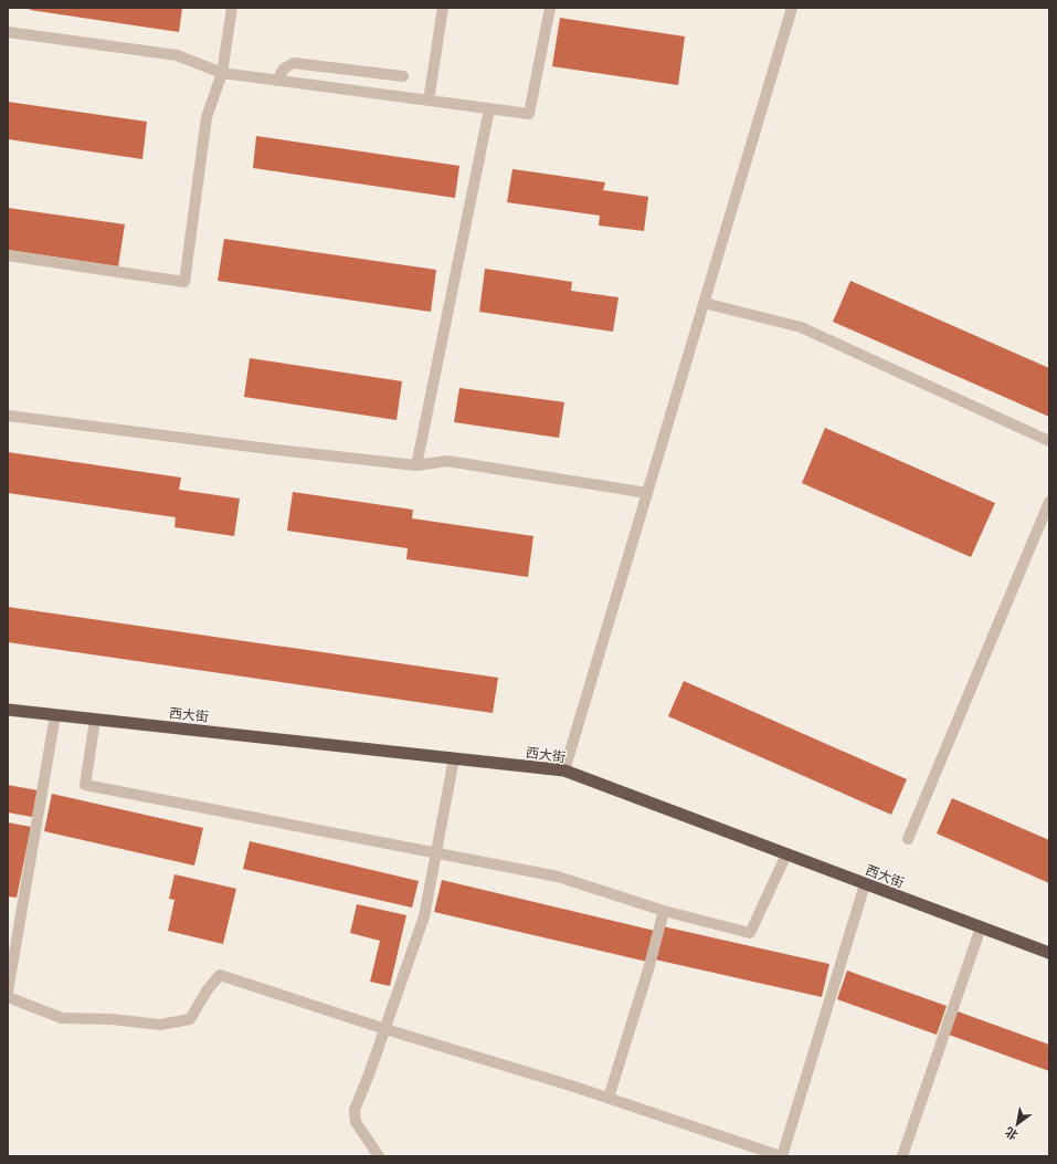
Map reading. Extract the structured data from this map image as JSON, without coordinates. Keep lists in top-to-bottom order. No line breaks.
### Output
{"streets":{"highway":["西大街"]},"north":"bottom left"}
